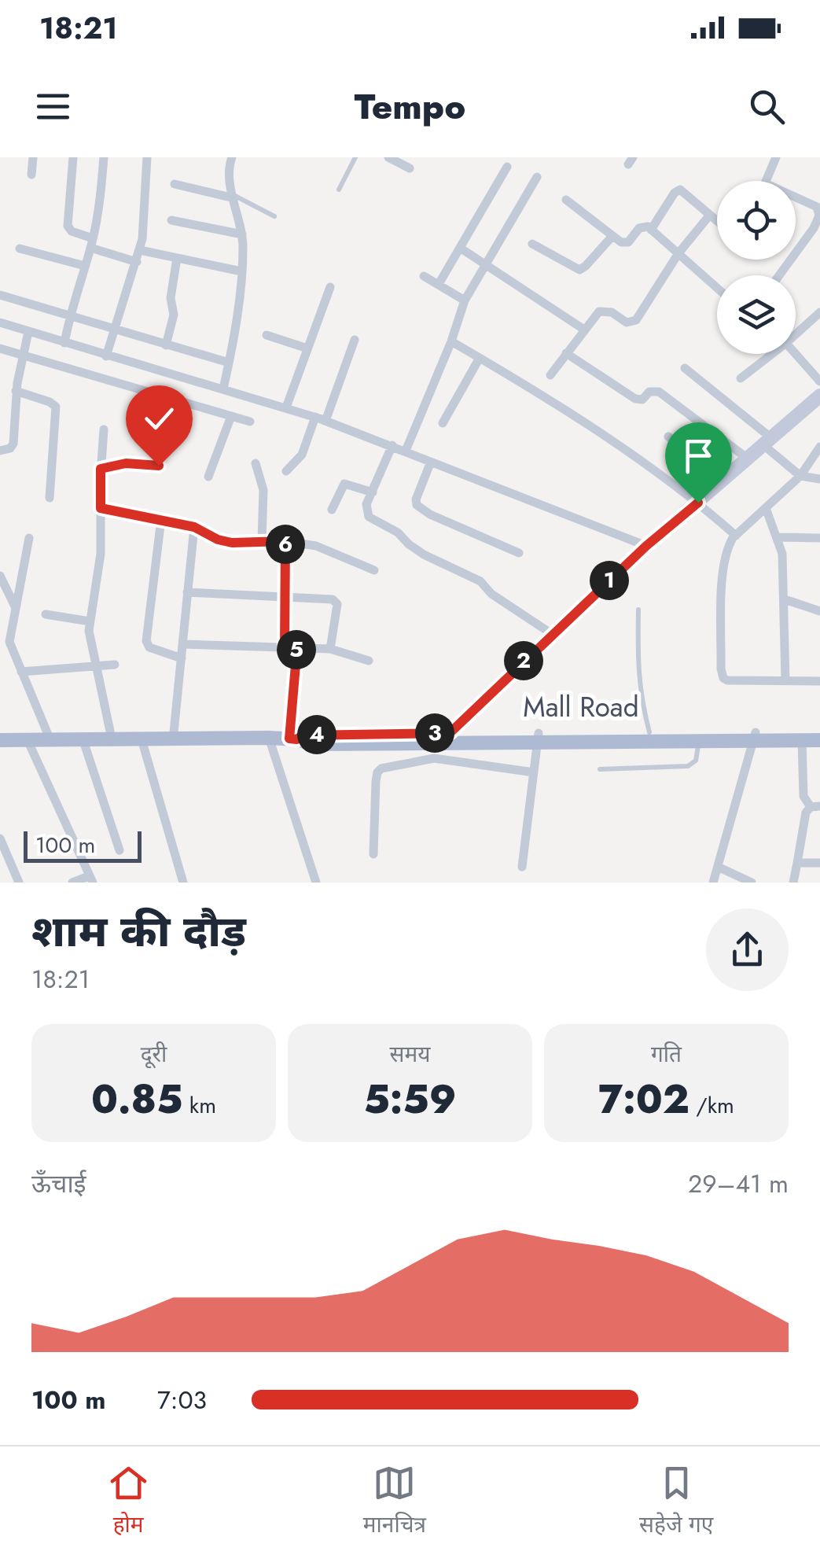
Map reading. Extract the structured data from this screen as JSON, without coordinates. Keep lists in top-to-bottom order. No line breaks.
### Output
{"streets":{"main road":["Mall Road"]},"scale_bar":"100 m","page":{"status":"18:21","header":"Tempo","pins":["6","1","5","2","3","4"],"scale":"100 m","heading":["शाम की दौड़","18:21"],"stats":[["दूरी","0.85 km"],["समय","5:59"],["गति","7:02 /km"]],"chart":["ऊँचाई","29–41 m"],"list":[{"name":"100 m","note":"7:03"}],"tabs":["होम","मानचित्र","सहेजे गए"]}}
